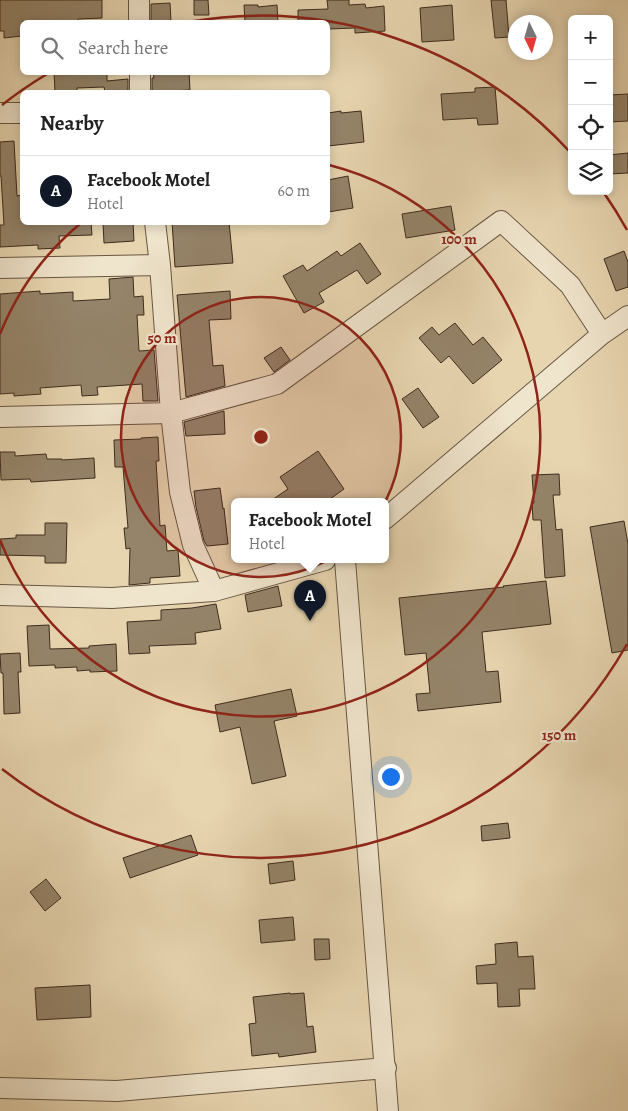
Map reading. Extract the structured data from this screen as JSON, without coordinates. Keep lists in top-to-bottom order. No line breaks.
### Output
{"north":"bottom","page":{"map_buttons":["+","−"],"search":"Search here","heading":"Nearby","list":[{"mark":"A","name":"Facebook Motel","note":"Hotel","value":"60 m"}],"popup":["Facebook Motel","Hotel"],"pins":"A"},"rings":["100 m","50 m","150 m"]}
